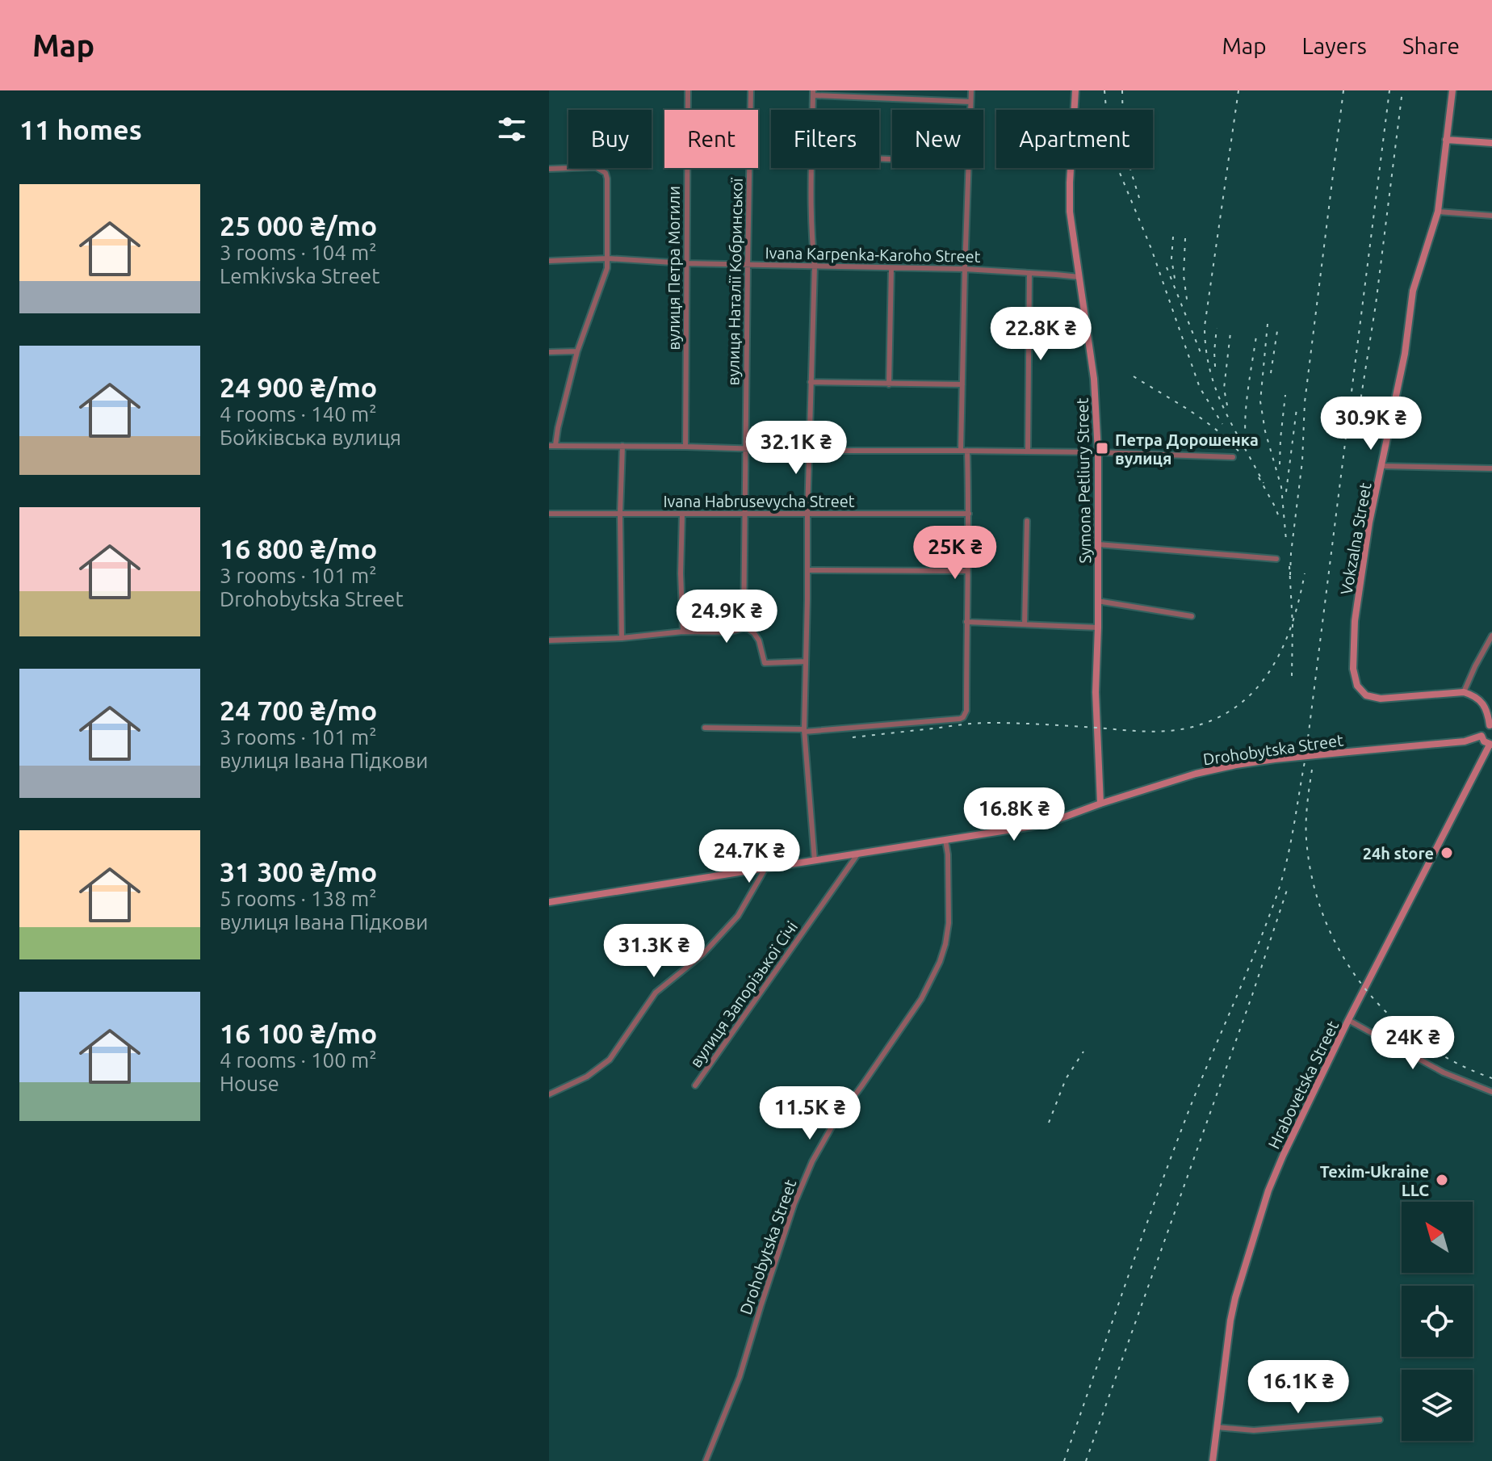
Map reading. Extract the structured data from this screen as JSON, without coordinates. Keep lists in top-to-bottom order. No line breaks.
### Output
{"streets":{"main road":["Symona Petliury Street","Vokzalna Street","Drohobytska Street","Hrabovetska Street"],"street":["Ivana Karpenka-Karoho Street","вулиця Петра Могили","вулиця Наталії Кобринської","Ivana Habrusevycha Street","вулиця Запорізької Січі"]},"crossings":[["Ivana Karpenka-Karoho Street","вулиця Петра Могили"],["Ivana Karpenka-Karoho Street","вулиця Наталії Кобринської"],["Ivana Karpenka-Karoho Street","Symona Petliury Street"],["вулиця Наталії Кобринської","Ivana Habrusevycha Street"],["Symona Petliury Street","Drohobytska Street"],["Drohobytska Street","вулиця Запорізької Січі"]],"places":{"transit":["Петра Дорошенка вулиця"],"other":["24h store","Texim-Ukraine LLC"]},"north":"top left","page":{"header":"Map","nav":["Map","Layers","Share"],"heading":"11 homes","chip":["Buy","Rent","Filters","New","Apartment"],"list":[{"name":"25 000 ₴/mo","note":"3 rooms · 104 m² · Lemkivska Street"},{"name":"24 900 ₴/mo","note":"4 rooms · 140 m² · Бойківська вулиця"},{"name":"16 800 ₴/mo","note":"3 rooms · 101 m² · Drohobytska Street"},{"name":"24 700 ₴/mo","note":"3 rooms · 101 m² · вулиця Івана Підкови"},{"name":"31 300 ₴/mo","note":"5 rooms · 138 m² · вулиця Івана Підкови"},{"name":"16 100 ₴/mo","note":"4 rooms · 100 m² · House"}],"price":["22.8K ₴","30.9K ₴","32.1K ₴","25K ₴","24.9K ₴","16.8K ₴","24.7K ₴","31.3K ₴","24K ₴","11.5K ₴","16.1K ₴"]}}
